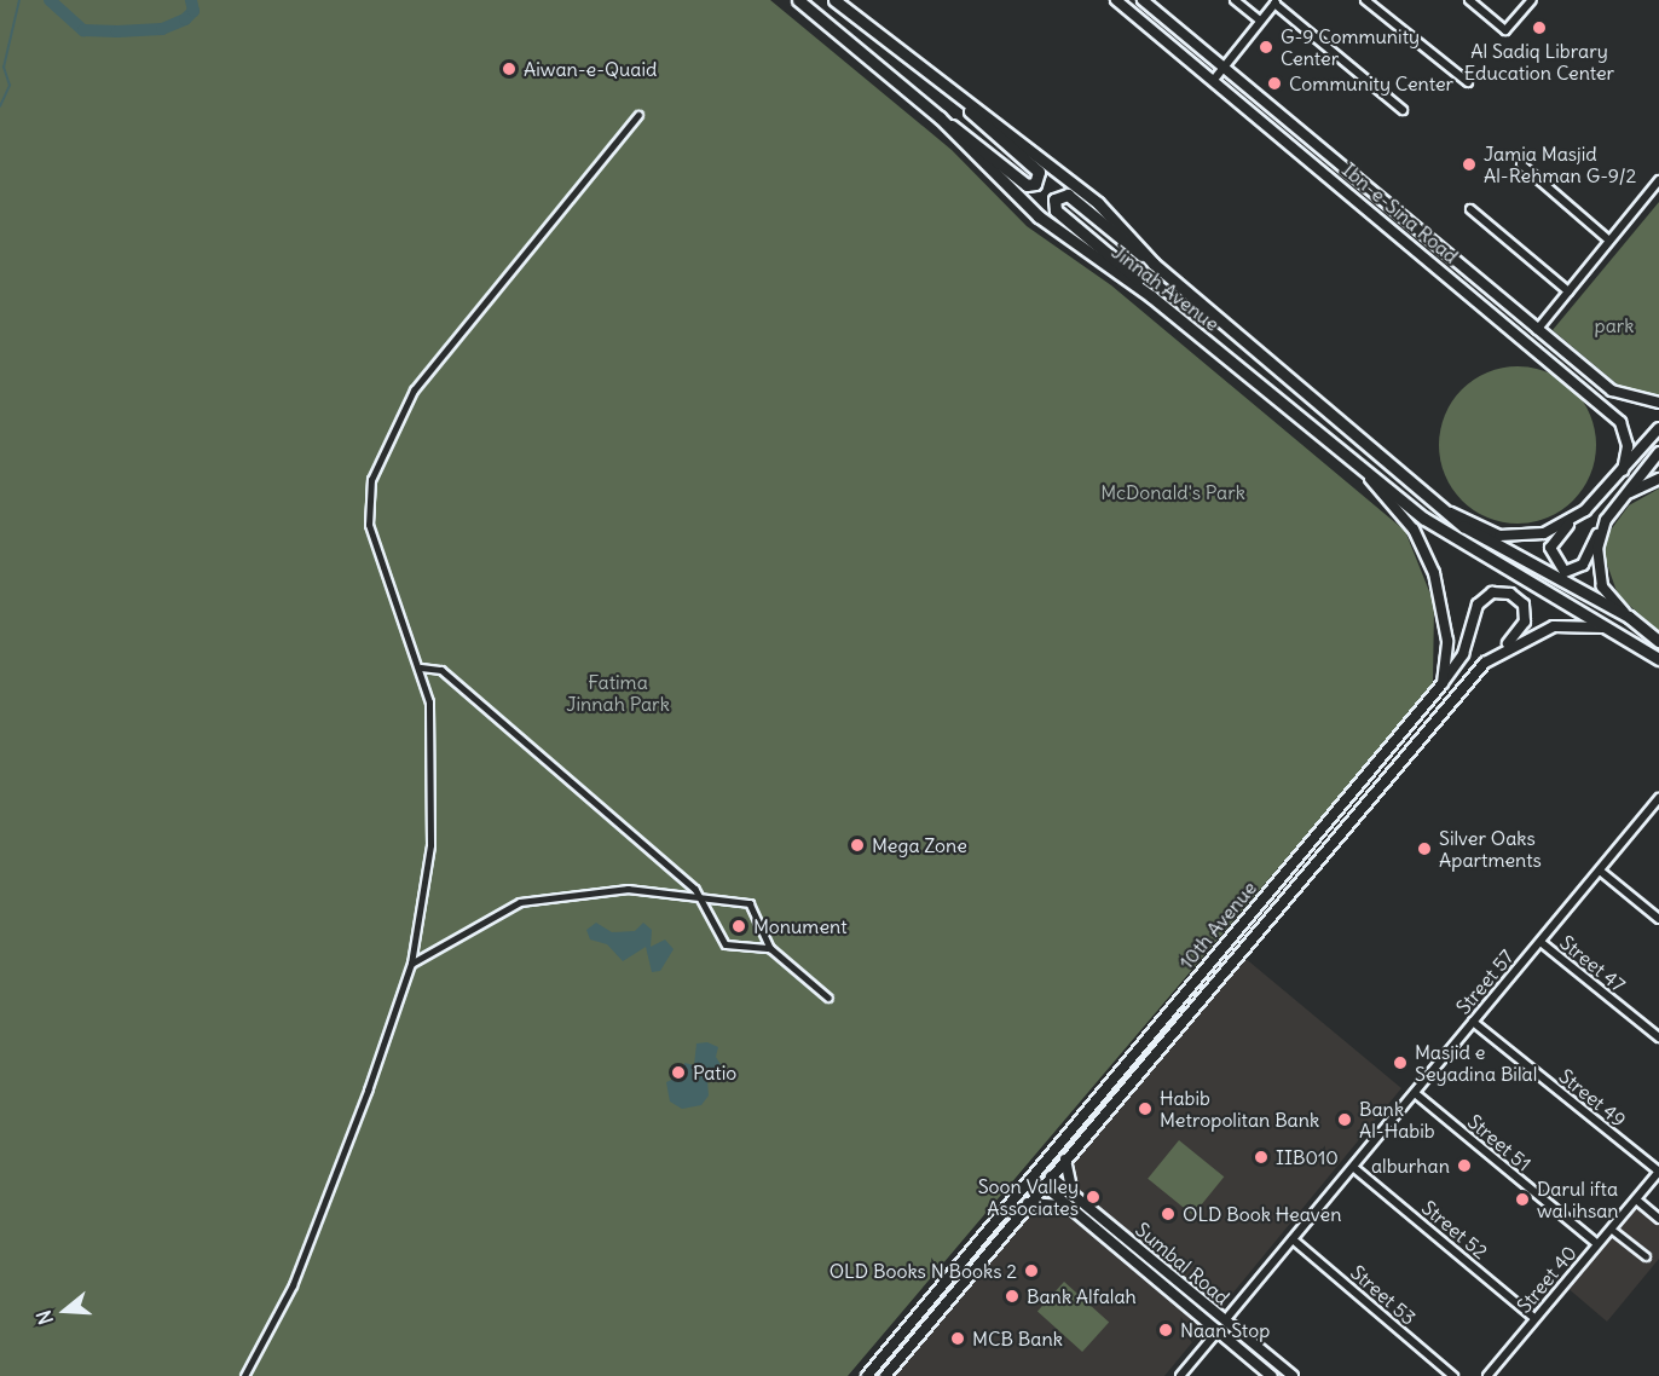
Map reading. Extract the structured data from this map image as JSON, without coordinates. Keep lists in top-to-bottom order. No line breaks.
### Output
{"streets":{"main road":["Ibn-e-Sina Road","Jinnah Avenue","10th Avenue"],"street":["Street 47","Street 57","Street 49","Street 51","Street 52","Sumbal Road","Street 40","Street 53"]},"crossings":[["Jinnah Avenue","10th Avenue"],["10th Avenue","Sumbal Road"],["Street 47","Street 57"],["Street 57","Street 49"],["Street 57","Street 51"],["Street 57","Street 52"],["Street 57","Sumbal Road"],["Street 57","Street 53"],["Street 49","Street 40"],["Street 51","Street 40"],["Street 52","Street 40"]],"parks":["park","McDonald's Park","Fatima Jinnah Park"],"places":["Al Sadiq Library Education Center","G-9 Community Center","Aiwan-e-Quaid","Community Center","Jamia Masjid Al-Rehman G-9/2","Mega Zone","Silver Oaks Apartments","Monument","Masjid e Seyadina Bilal","Patio","Habib Metropolitan Bank","Bank Al-Habib","IIB010","alburhan","Soon Valley Associates","Darul ifta wal ihsan","OLD Book Heaven","OLD Books N Books 2","Bank Alfalah","Naan Stop","MCB Bank"],"north":"left"}
